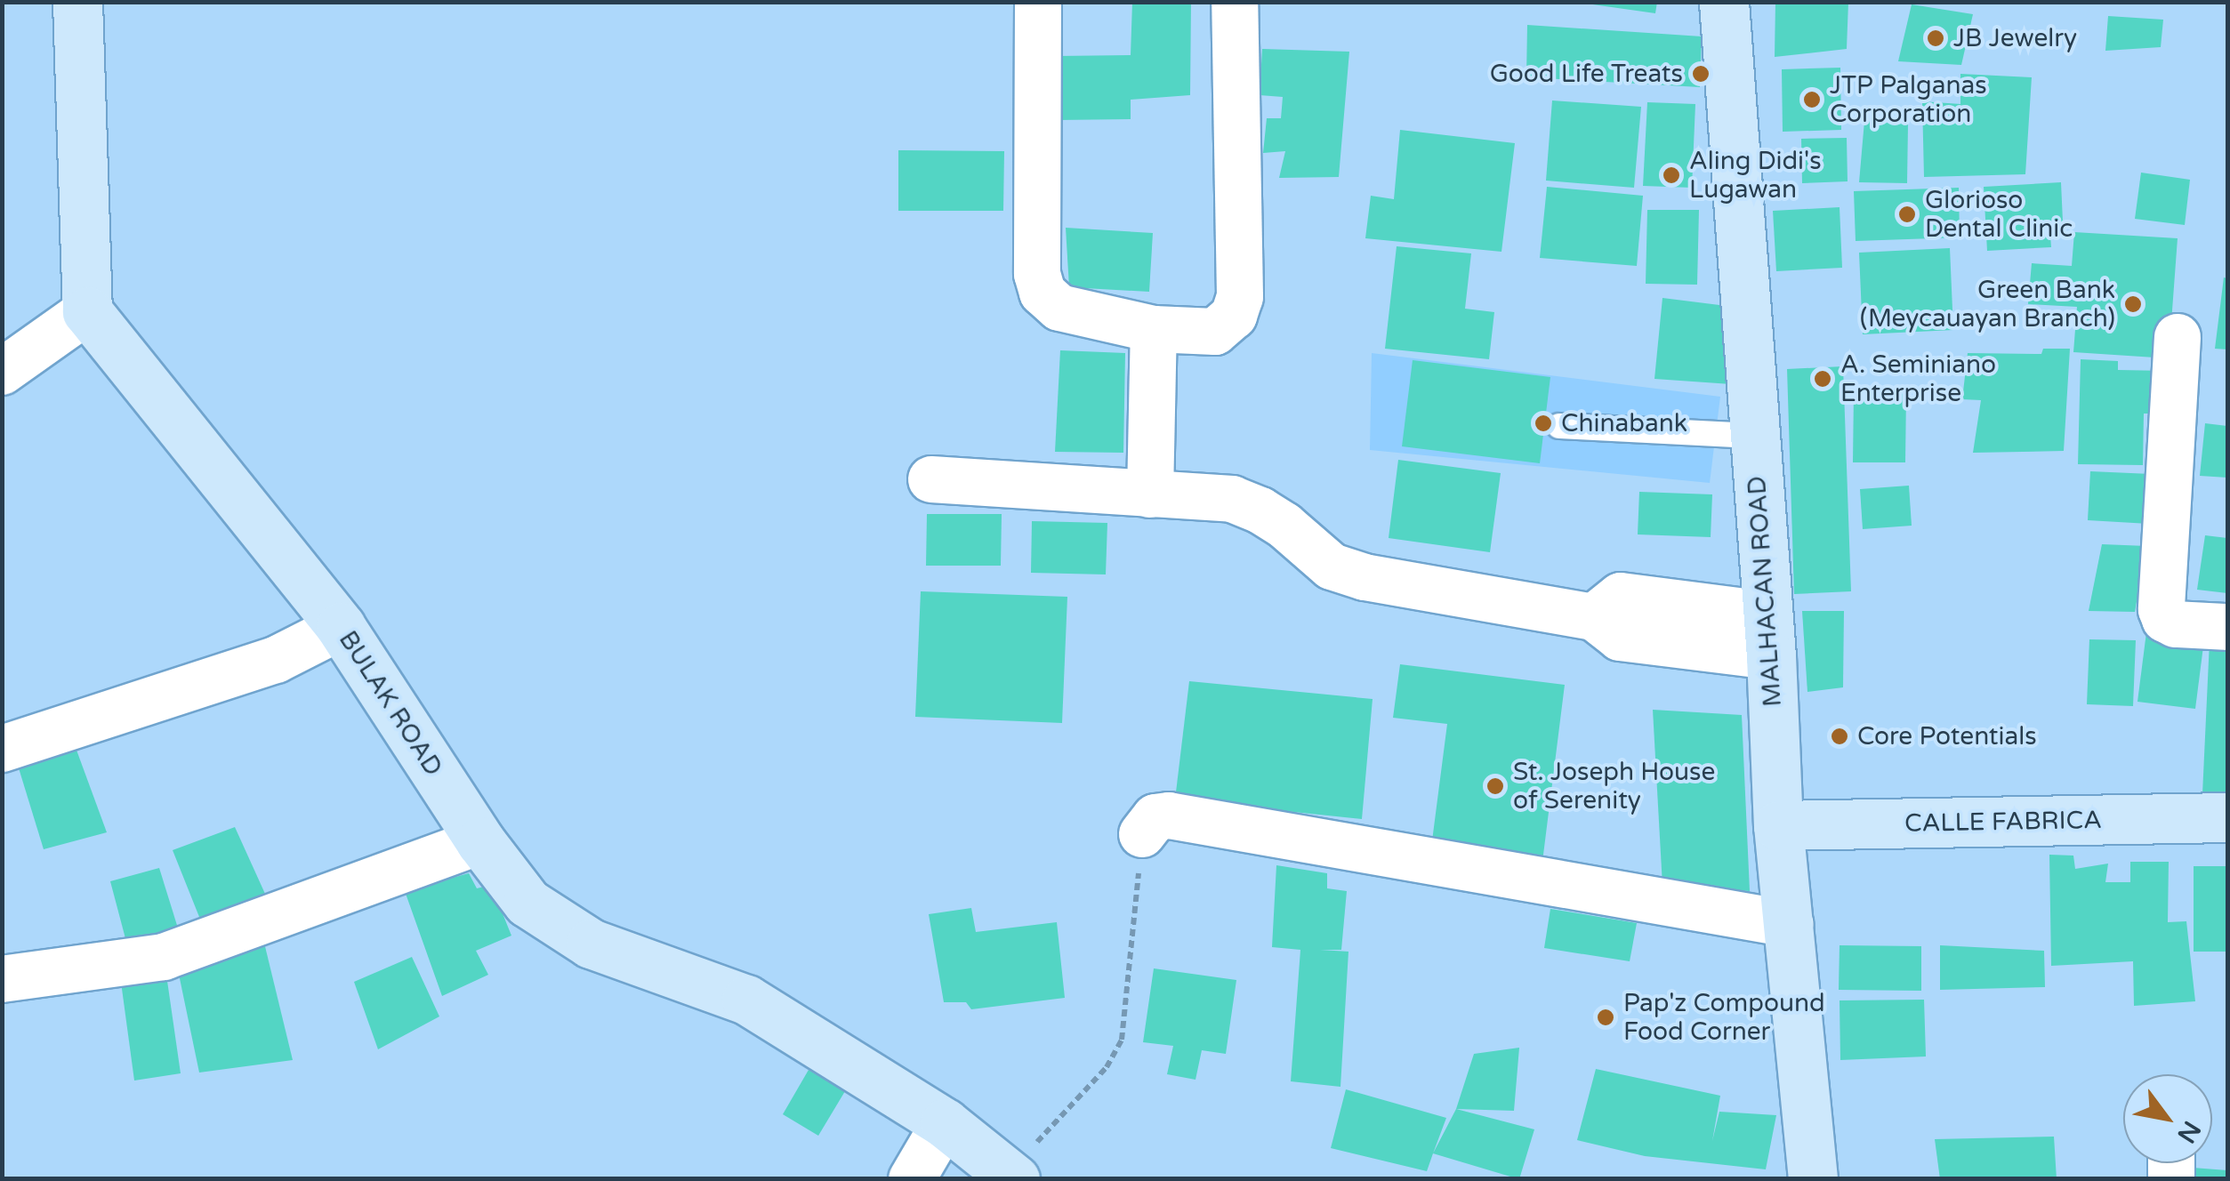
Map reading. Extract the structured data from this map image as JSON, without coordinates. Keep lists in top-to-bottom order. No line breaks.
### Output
{"streets":{"street":["MALHACAN ROAD","BULAK ROAD","CALLE FABRICA"]},"crossings":[["MALHACAN ROAD","CALLE FABRICA"]],"places":["JB Jewelry","Good Life Treats","JTP Palganas Corporation","Aling Didi's Lugawan","Glorioso Dental Clinic","Green Bank (Meycauayan Branch)","A. Seminiano Enterprise","Chinabank","Core Potentials","St. Joseph House of Serenity","Pap'z Compound Food Corner"],"north":"bottom right"}
